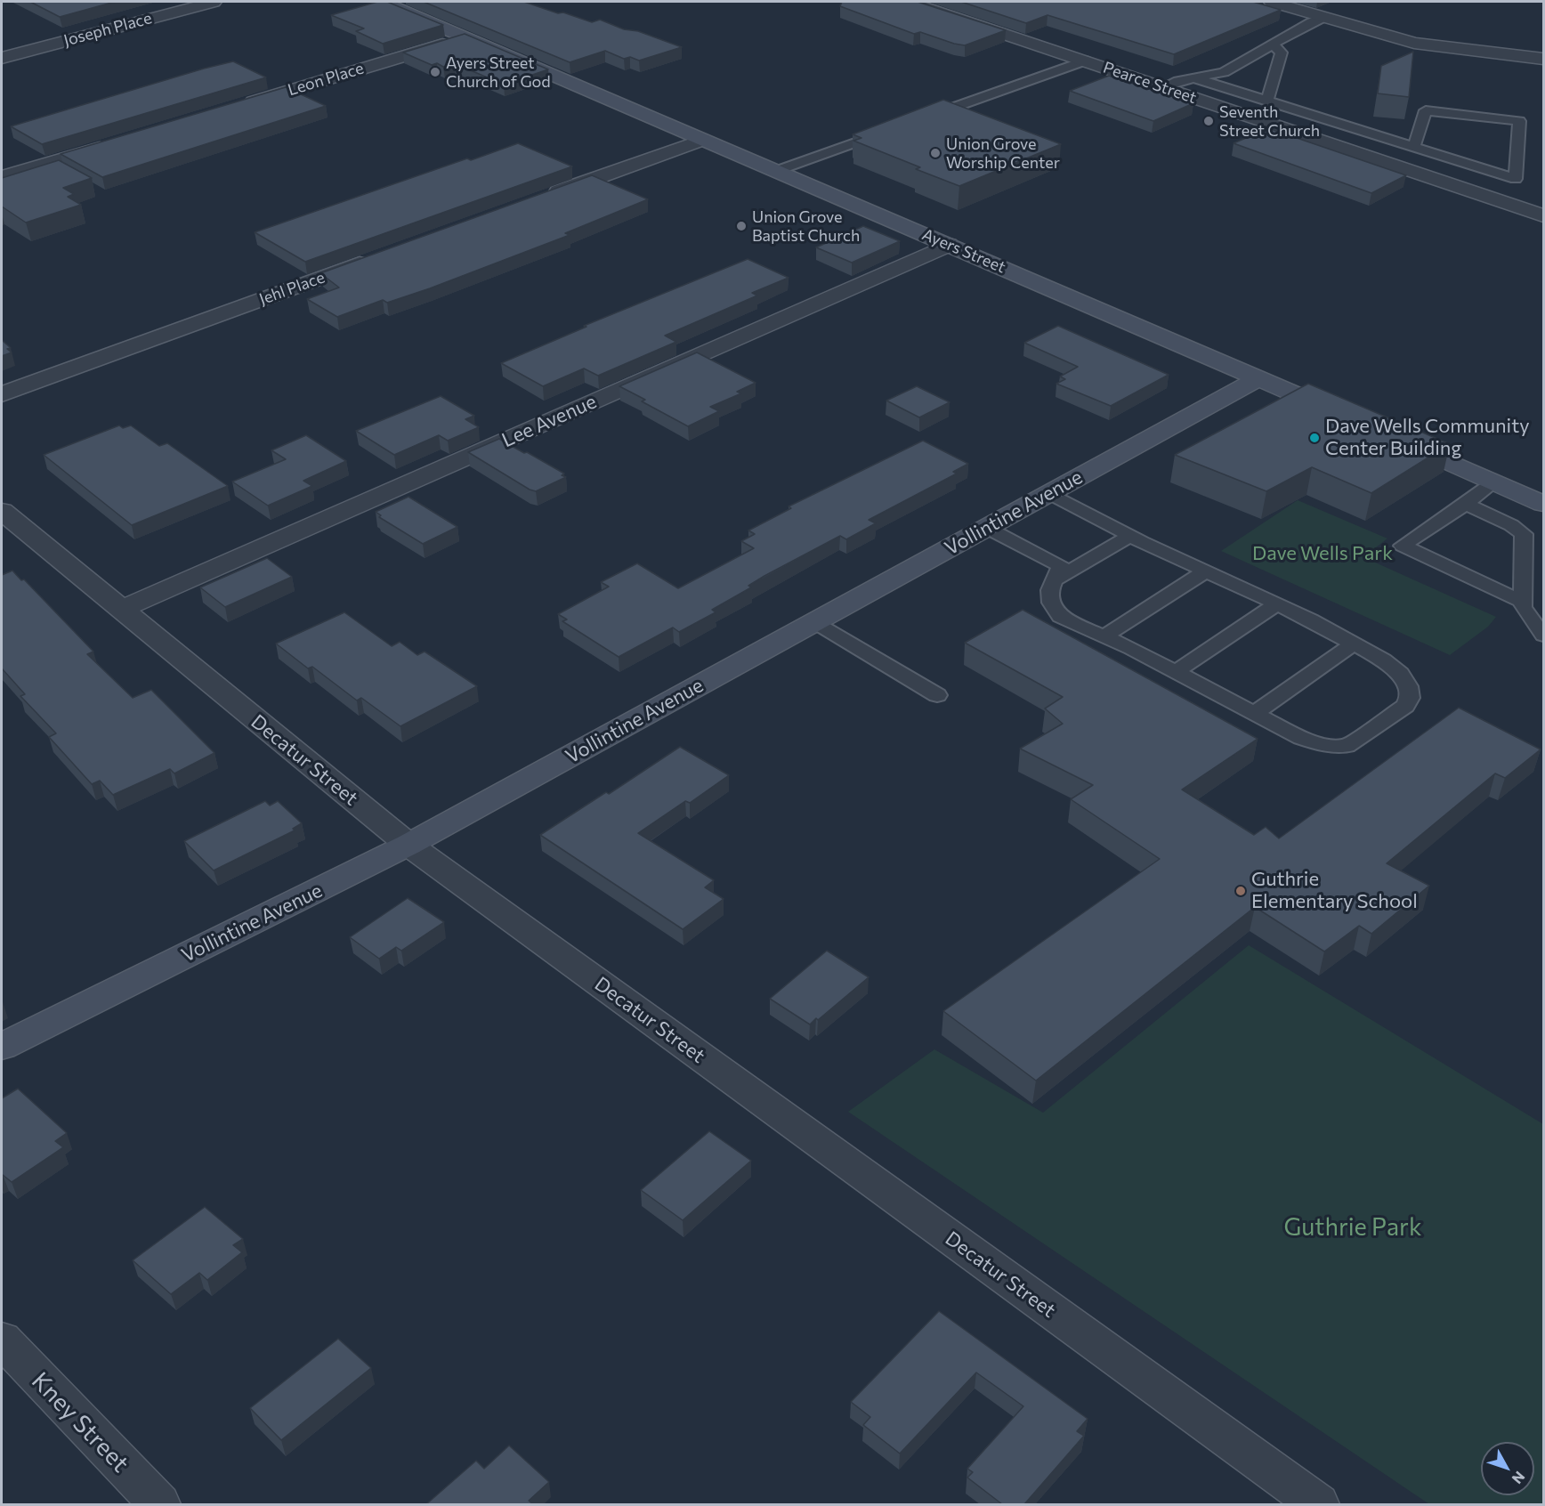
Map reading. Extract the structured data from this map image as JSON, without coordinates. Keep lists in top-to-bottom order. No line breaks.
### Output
{"streets":{"street":["Joseph Place","Leon Place","Pearce Street","Ayers Street","Jehl Place","Lee Avenue","Vollintine Avenue","Decatur Street","Kney Street"]},"crossings":[["Leon Place","Ayers Street"],["Ayers Street","Lee Avenue"],["Ayers Street","Vollintine Avenue"],["Lee Avenue","Decatur Street"],["Vollintine Avenue","Decatur Street"]],"parks":["Dave Wells Park","Guthrie Park"],"places":["Ayers Street Church of God","Seventh Street Church","Union Grove Worship Center","Union Grove Baptist Church","Dave Wells Community Center Building","Guthrie Elementary School"],"north":"bottom right"}
